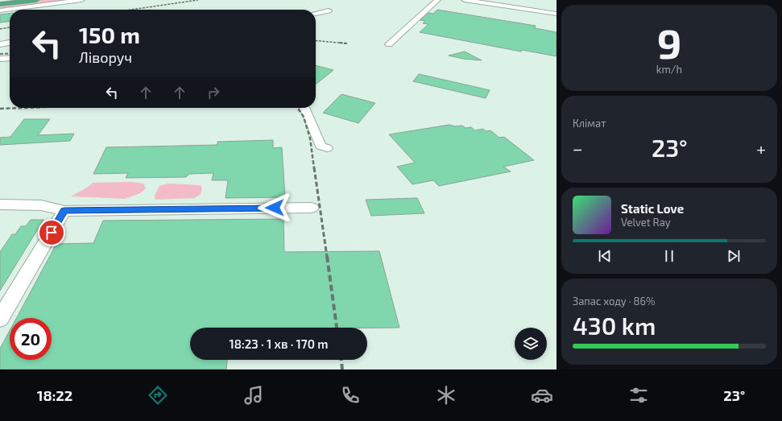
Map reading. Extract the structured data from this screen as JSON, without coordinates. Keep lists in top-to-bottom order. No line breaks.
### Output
{"page":{"tile":[["9","km/h"],"Клімат",["Запас ходу · 86%","430 km"]],"turn":["150 m","Ліворуч"],"heat":["−","23°","+"],"song":["Static Love","Velvet Ray"],"limit":"20","trip":"18:23 · 1 хв · 170 m","tabs":["18:22","23°"]}}
